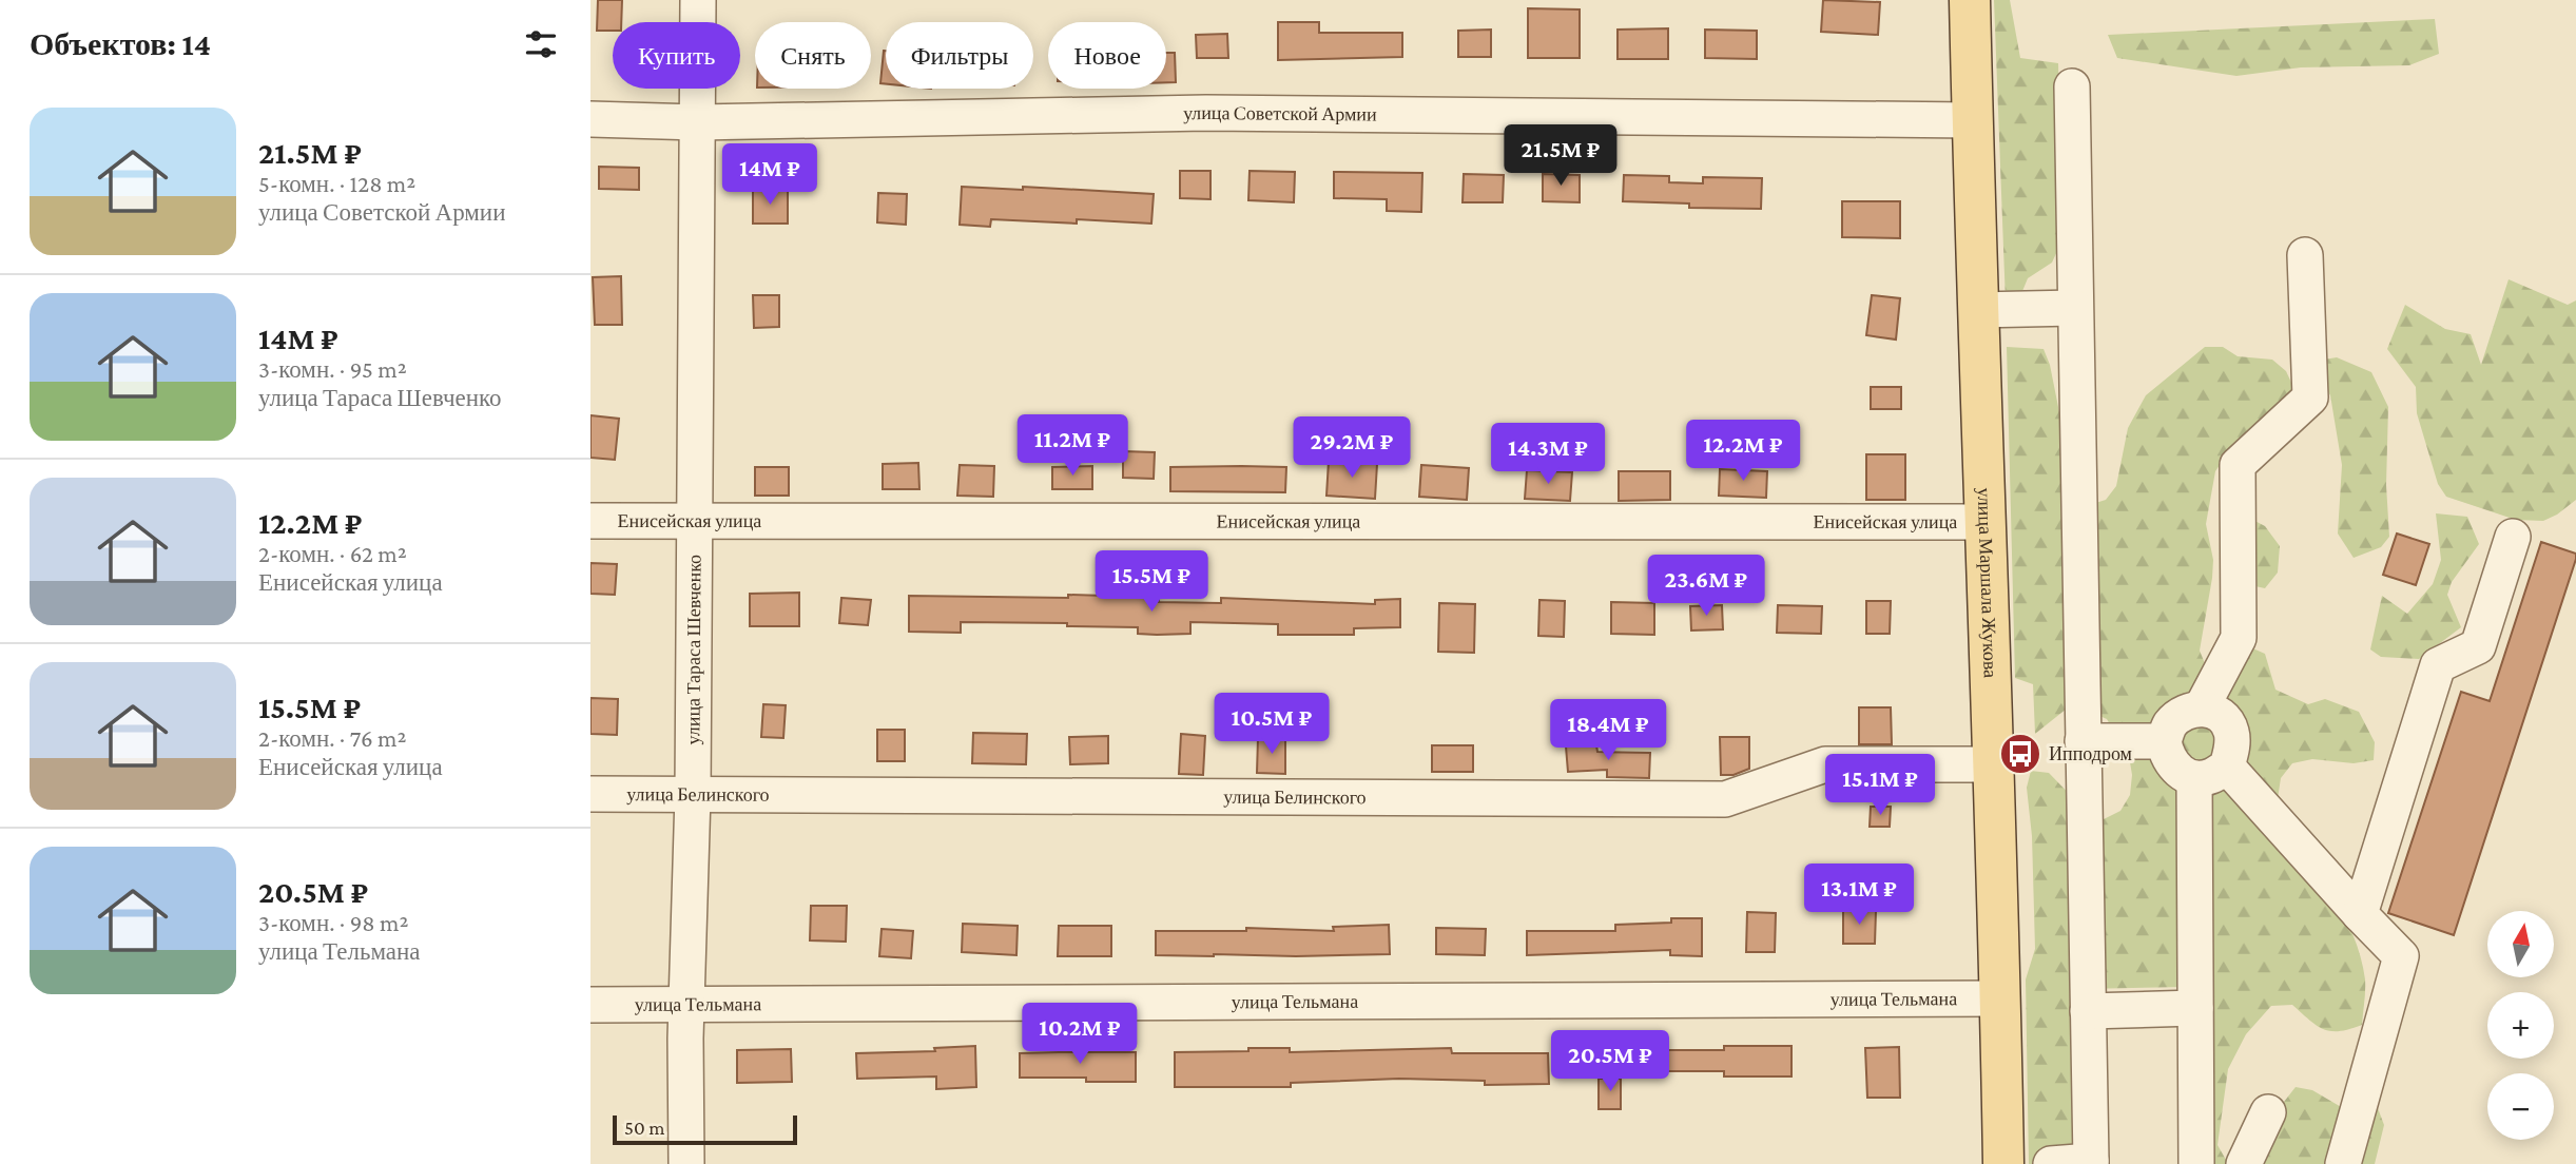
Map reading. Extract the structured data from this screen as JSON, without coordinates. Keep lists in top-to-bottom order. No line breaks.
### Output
{"streets":{"main road":["улица Маршала Жукова"],"street":["улица Советской Армии","Енисейская улица","улица Тараса Шевченко","улица Белинского","улица Тельмана"]},"crossings":[["улица Советской Армии","улица Маршала Жукова"],["улица Советской Армии","улица Тараса Шевченко"],["Енисейская улица","улица Маршала Жукова"],["Енисейская улица","улица Тараса Шевченко"],["улица Маршала Жукова","улица Белинского"],["улица Маршала Жукова","улица Тельмана"],["улица Тараса Шевченко","улица Белинского"],["улица Тараса Шевченко","улица Тельмана"]],"places":{"bus stop":["Ипподром"]},"scale_bar":"50 m","north":"top","page":{"heading":"Объектов: 14","chip":["Купить","Снять","Фильтры","Новое"],"list":[{"name":"21.5M ₽","note":"5-комн. · 128 m² · улица Советской Армии"},{"name":"14M ₽","note":"3-комн. · 95 m² · улица Тараса Шевченко"},{"name":"12.2M ₽","note":"2-комн. · 62 m² · Енисейская улица"},{"name":"15.5M ₽","note":"2-комн. · 76 m² · Енисейская улица"},{"name":"20.5M ₽","note":"3-комн. · 98 m² · улица Тельмана"}],"price":["21.5M ₽","14M ₽","11.2M ₽","29.2M ₽","12.2M ₽","14.3M ₽","15.5M ₽","23.6M ₽","10.5M ₽","18.4M ₽","15.1M ₽","13.1M ₽","10.2M ₽","20.5M ₽"],"map_buttons":["+","−"],"scale":"50 m"}}
